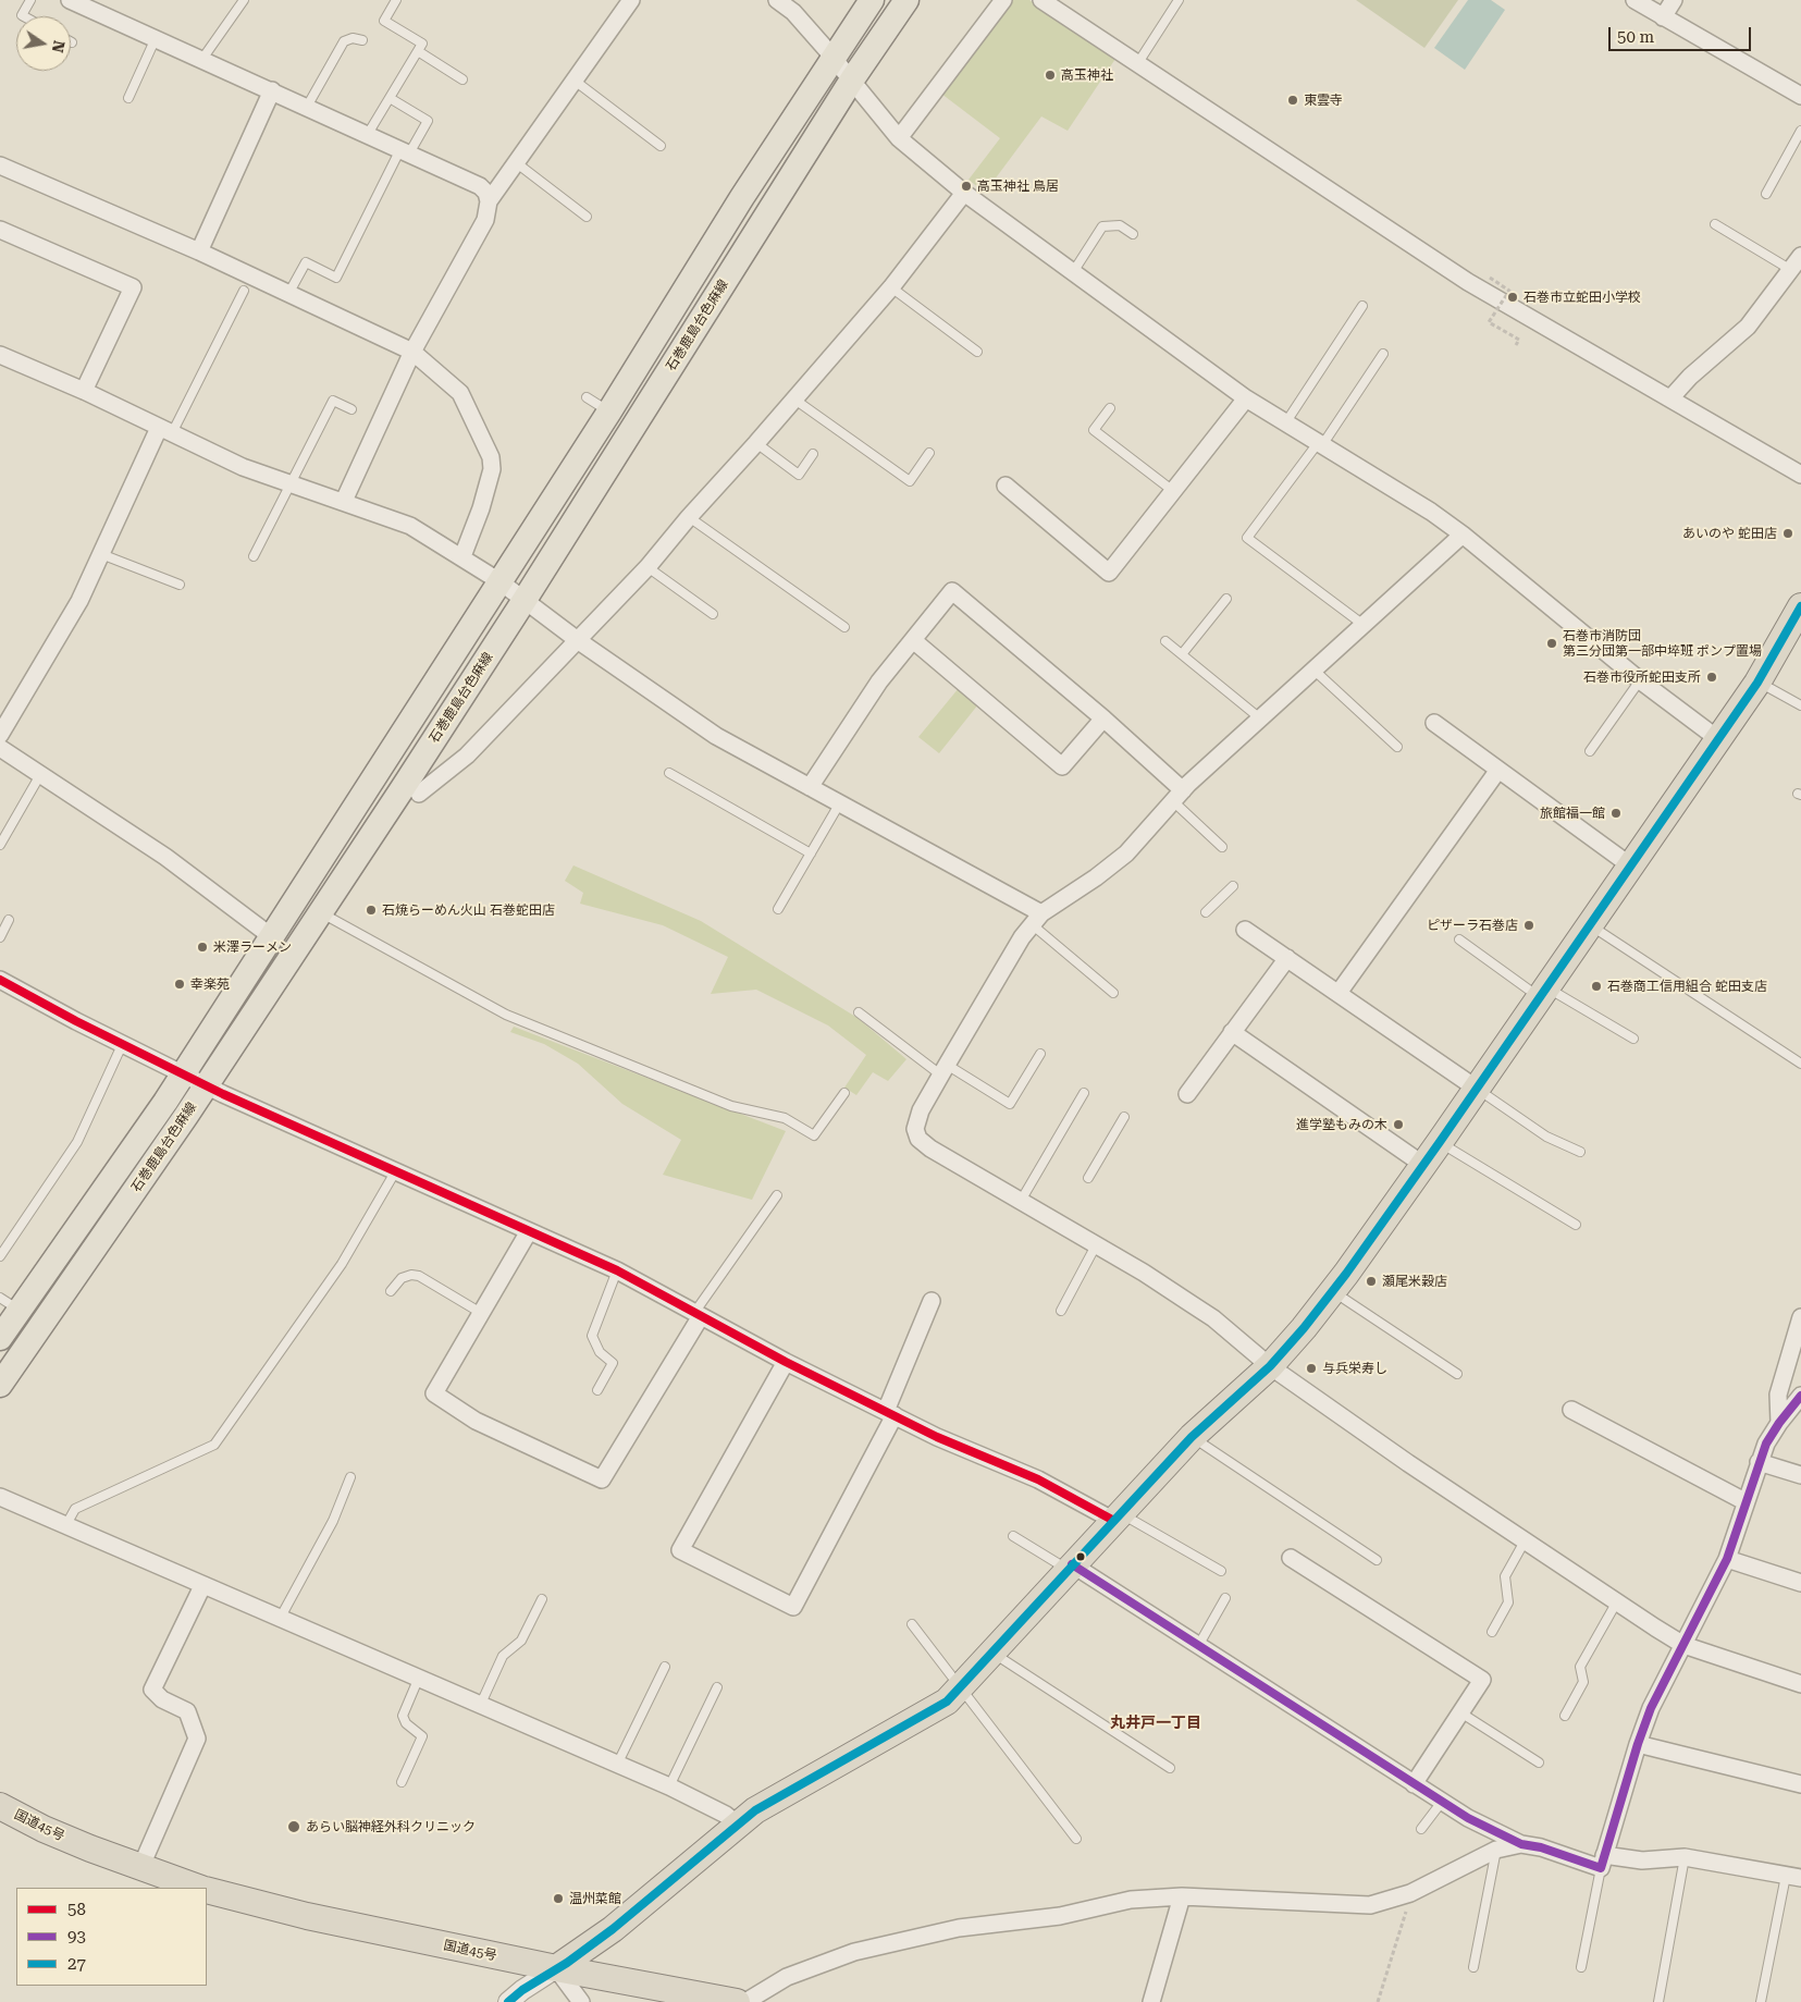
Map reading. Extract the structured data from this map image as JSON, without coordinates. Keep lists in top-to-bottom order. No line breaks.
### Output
{"streets":{"highway":["国道45号"],"main road":["石巻鹿島台色麻線"]},"districts":["丸井戸一丁目"],"places":["高玉神社","東雲寺","高玉神社 鳥居","石巻市立蛇田小学校","あいのや 蛇田店","石巻市消防団 第三分団第一部中埣班 ポンプ置場","石巻市役所蛇田支所","旅館福一館","石焼らーめん火山 石巻蛇田店","ピザーラ石巻店","米澤ラーメン","幸楽苑","石巻商工信用組合 蛇田支店","進学塾もみの木","瀬尾米穀店","与兵栄寿し","あらい脳神経外科クリニック","温州菜館"],"lines":["transit line 27","transit line 58","transit line 93"],"legend":["58","93","27"],"scale_bar":"50 m","north":"right"}
